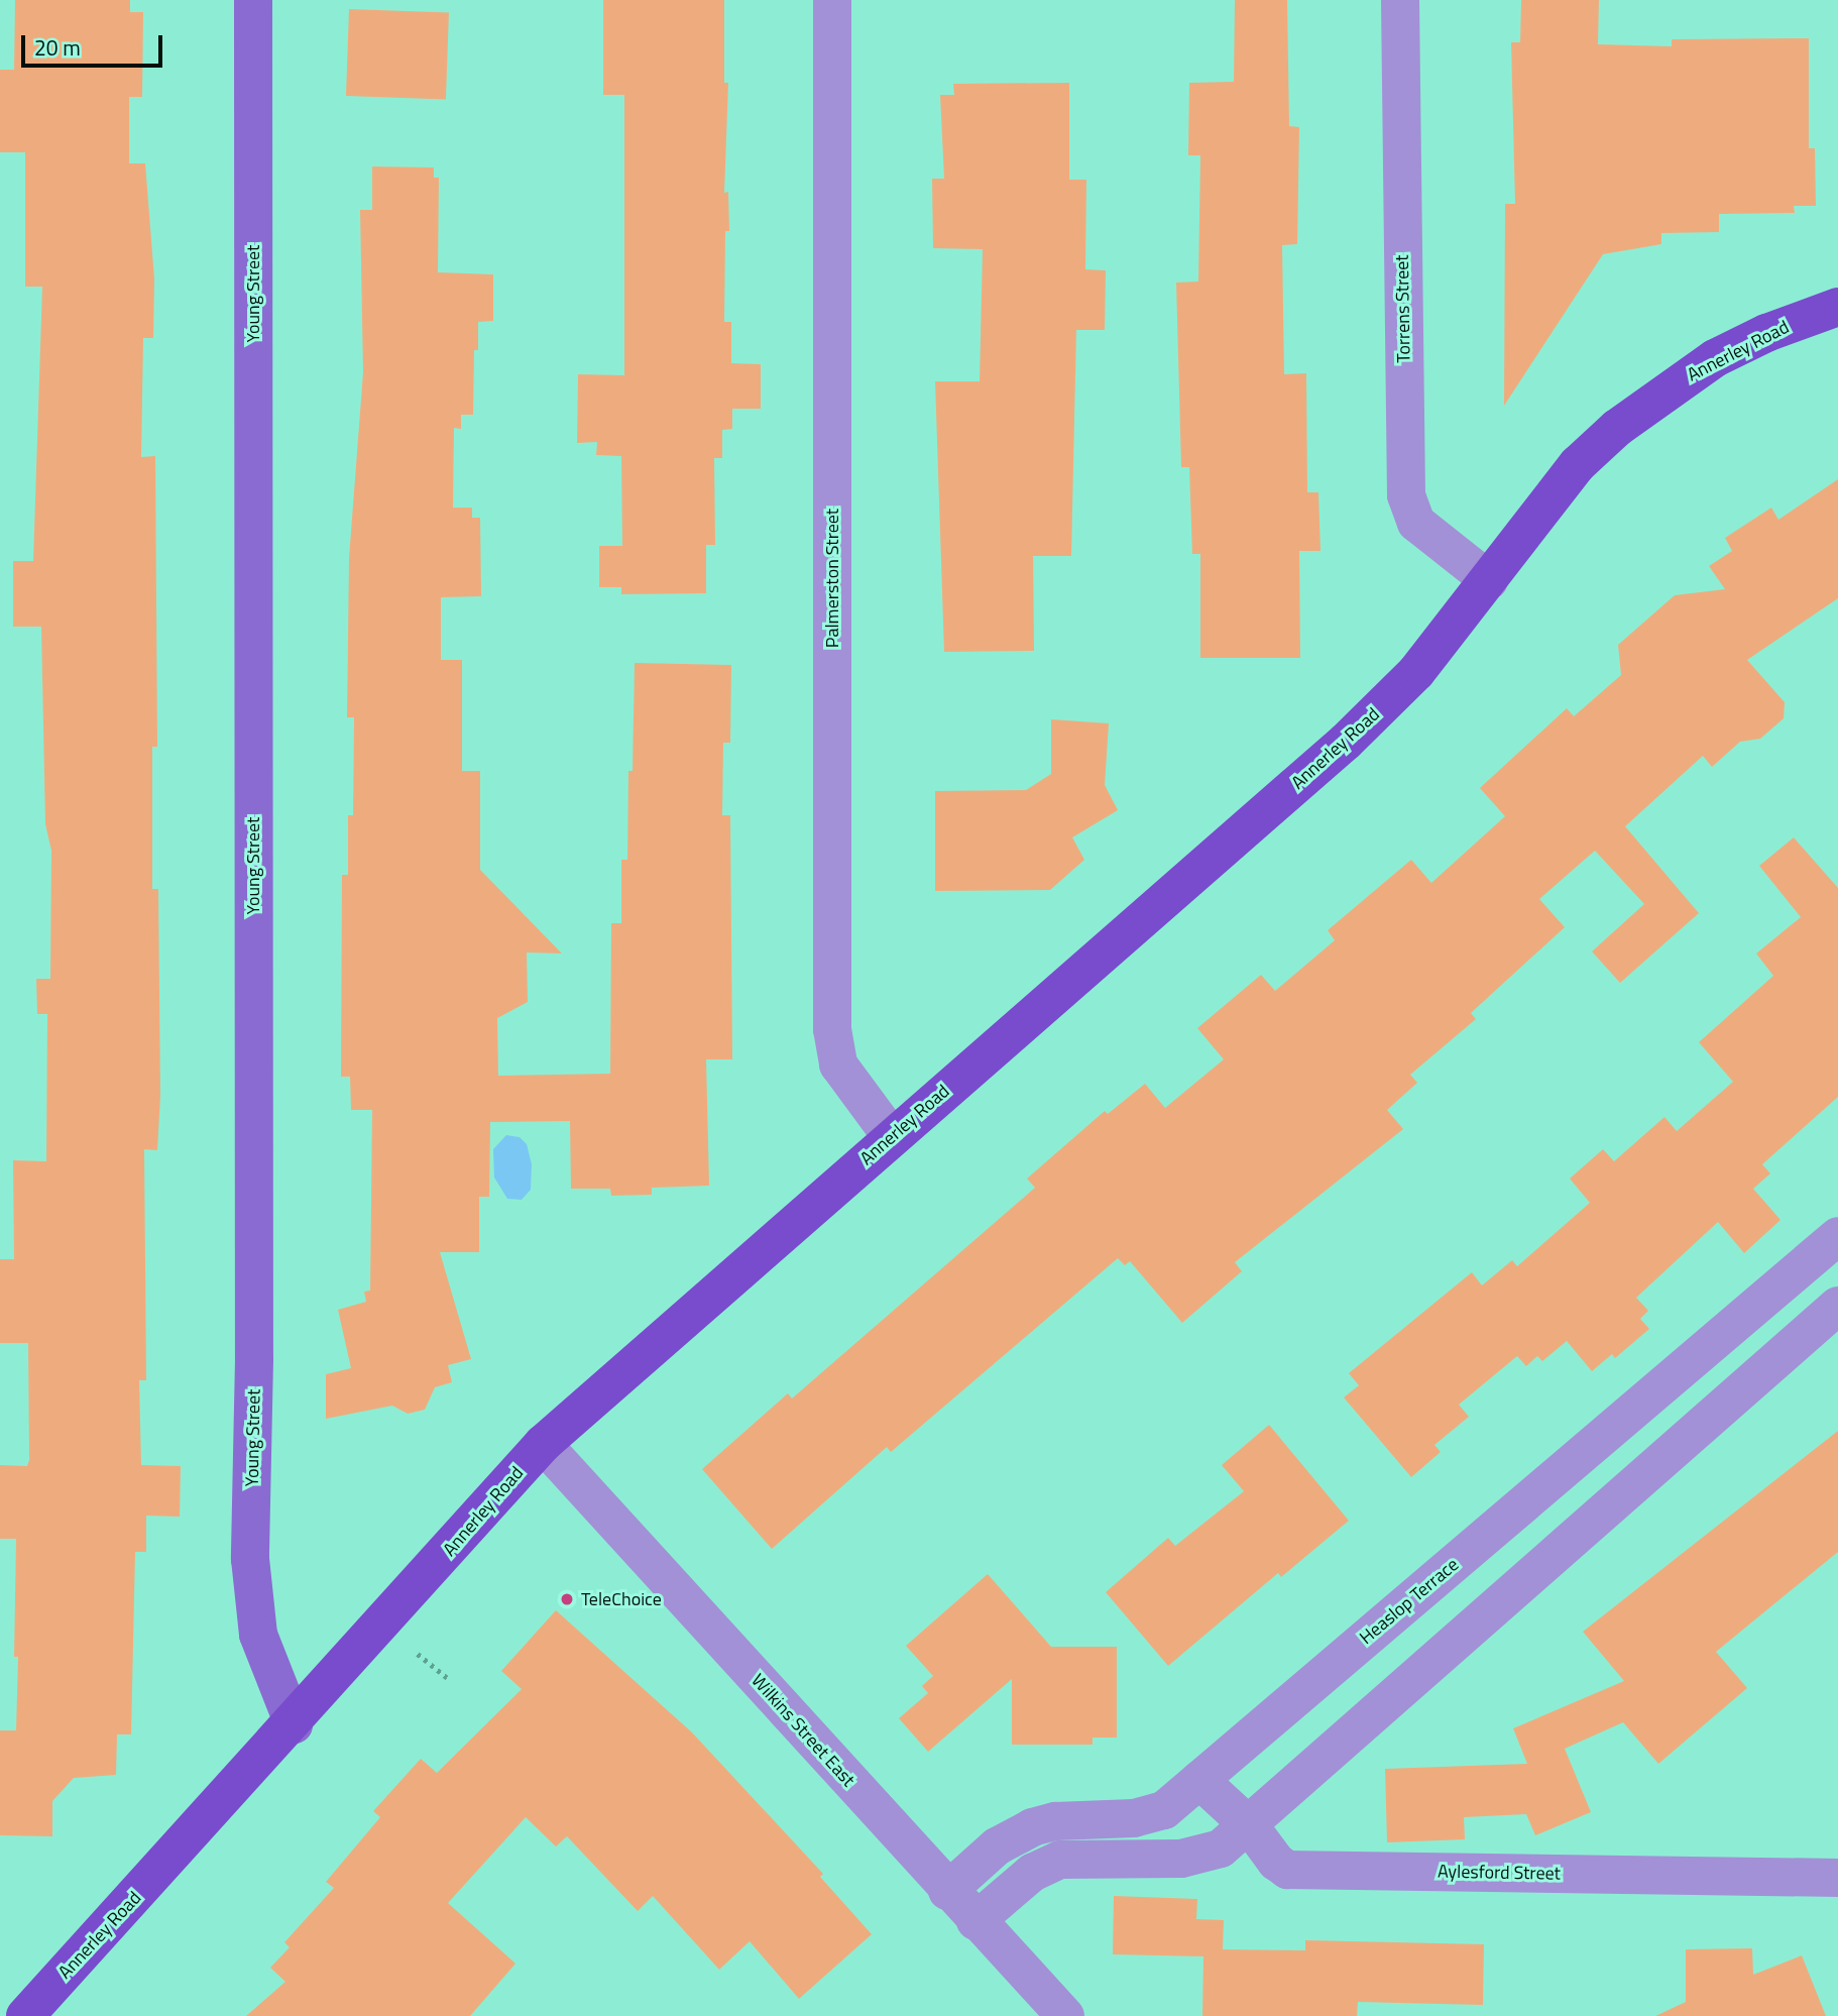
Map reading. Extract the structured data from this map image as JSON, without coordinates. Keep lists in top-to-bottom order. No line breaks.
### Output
{"streets":{"main road":["Annerley Road"],"street":["Young Street","Torrens Street","Palmerston Street","Heaslop Terrace","Wilkins Street East","Aylesford Street"]},"crossings":[["Young Street","Annerley Road"],["Torrens Street","Annerley Road"],["Annerley Road","Palmerston Street"],["Annerley Road","Wilkins Street East"],["Heaslop Terrace","Wilkins Street East"],["Heaslop Terrace","Aylesford Street"]],"places":["TeleChoice"],"scale_bar":"20 m"}
